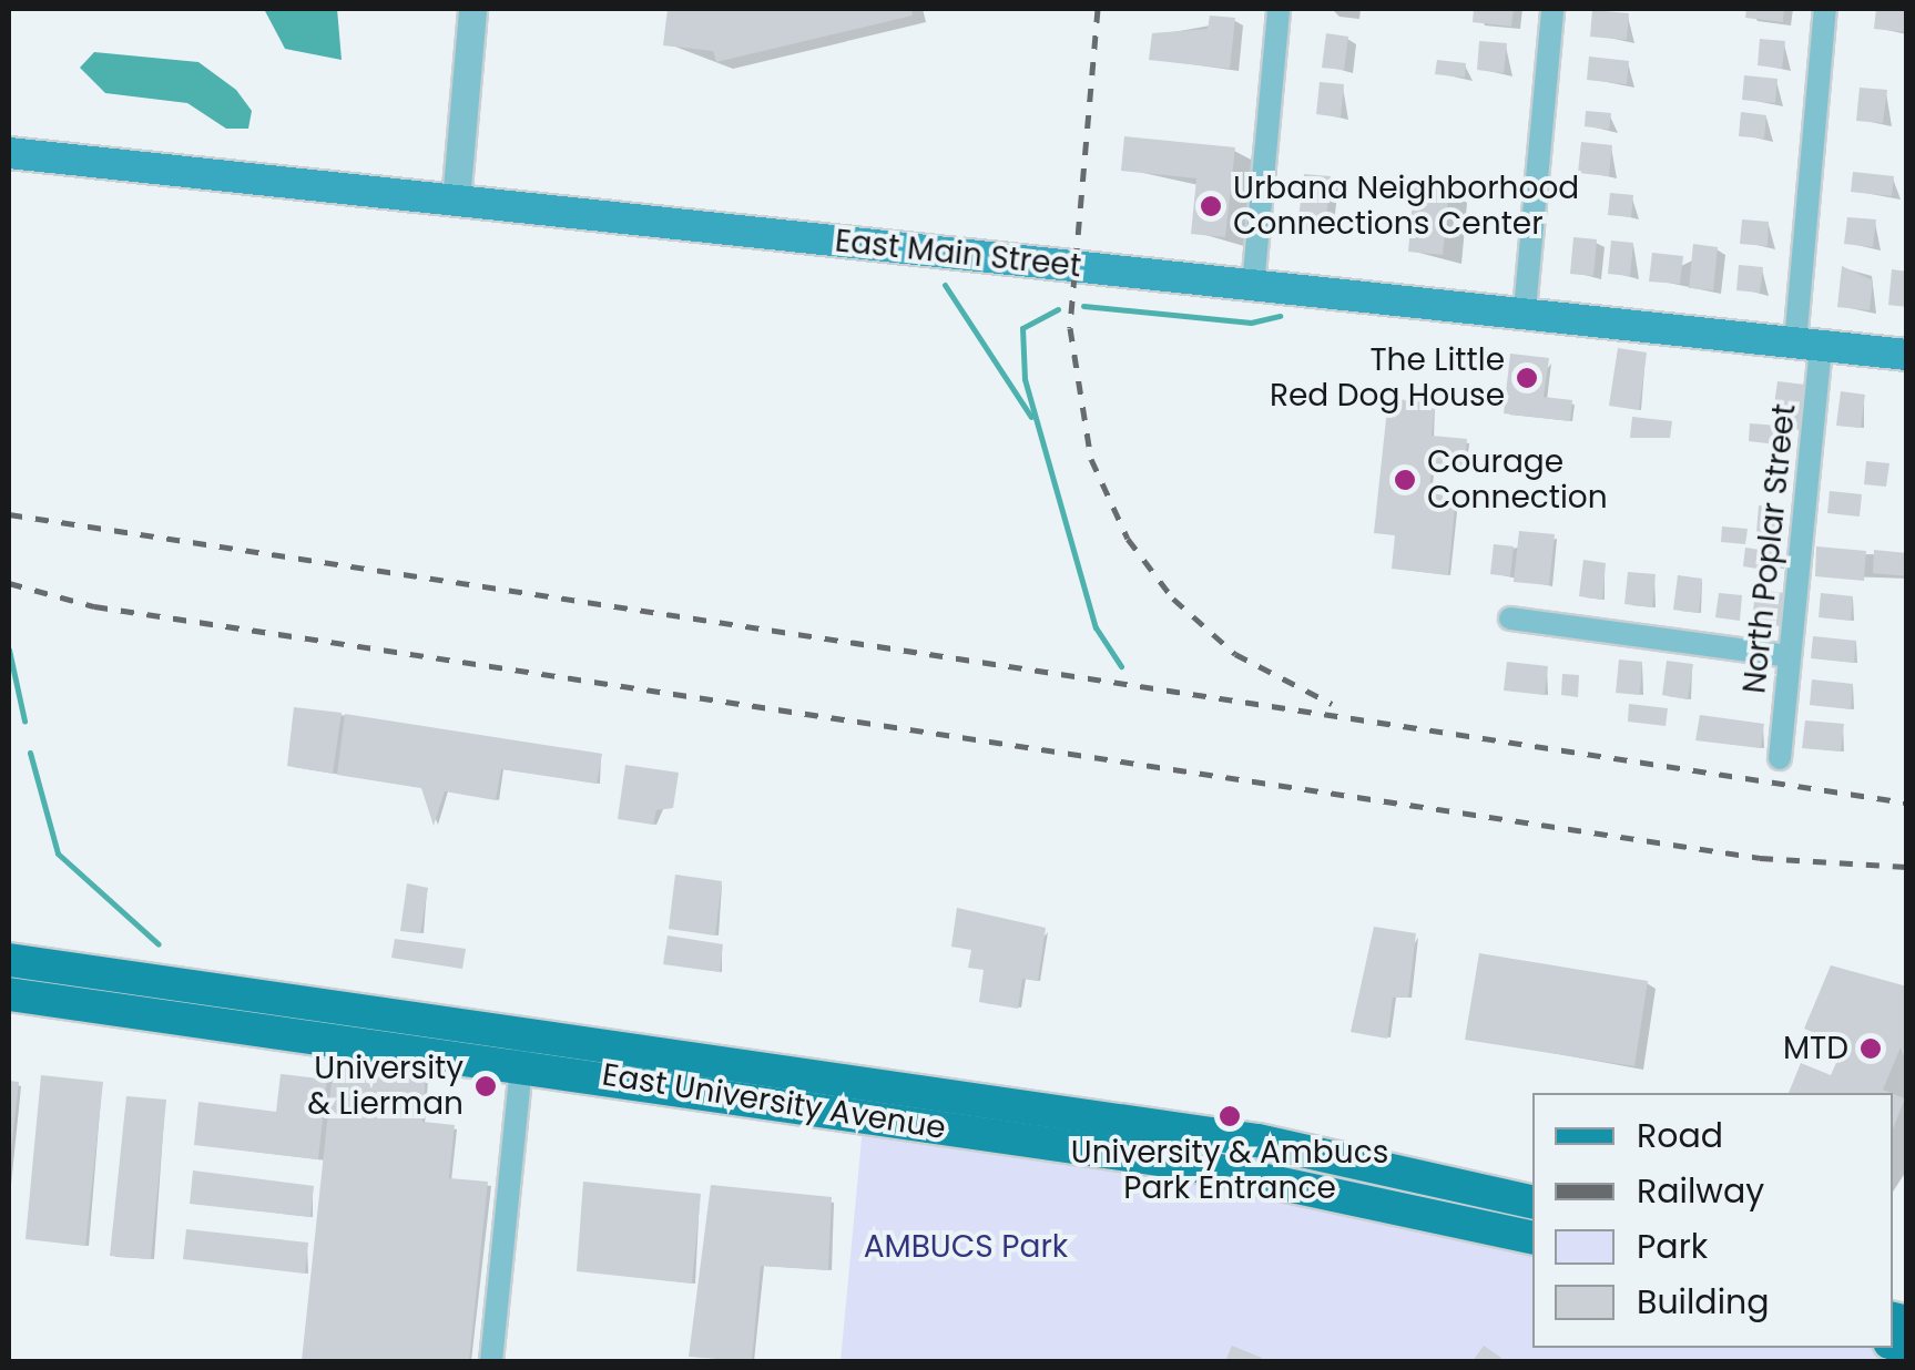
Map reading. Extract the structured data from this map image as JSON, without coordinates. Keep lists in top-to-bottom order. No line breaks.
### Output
{"streets":{"main road":["East Main Street","East University Avenue"],"street":["North Poplar Street"]},"crossings":[["East Main Street","North Poplar Street"]],"parks":["AMBUCS Park"],"places":["Urbana Neighborhood Connections Center","The Little Red Dog House","Courage Connection","MTD","University & Lierman","University & Ambucs Park Entrance"],"legend":["Road","Railway","Park","Building"]}
